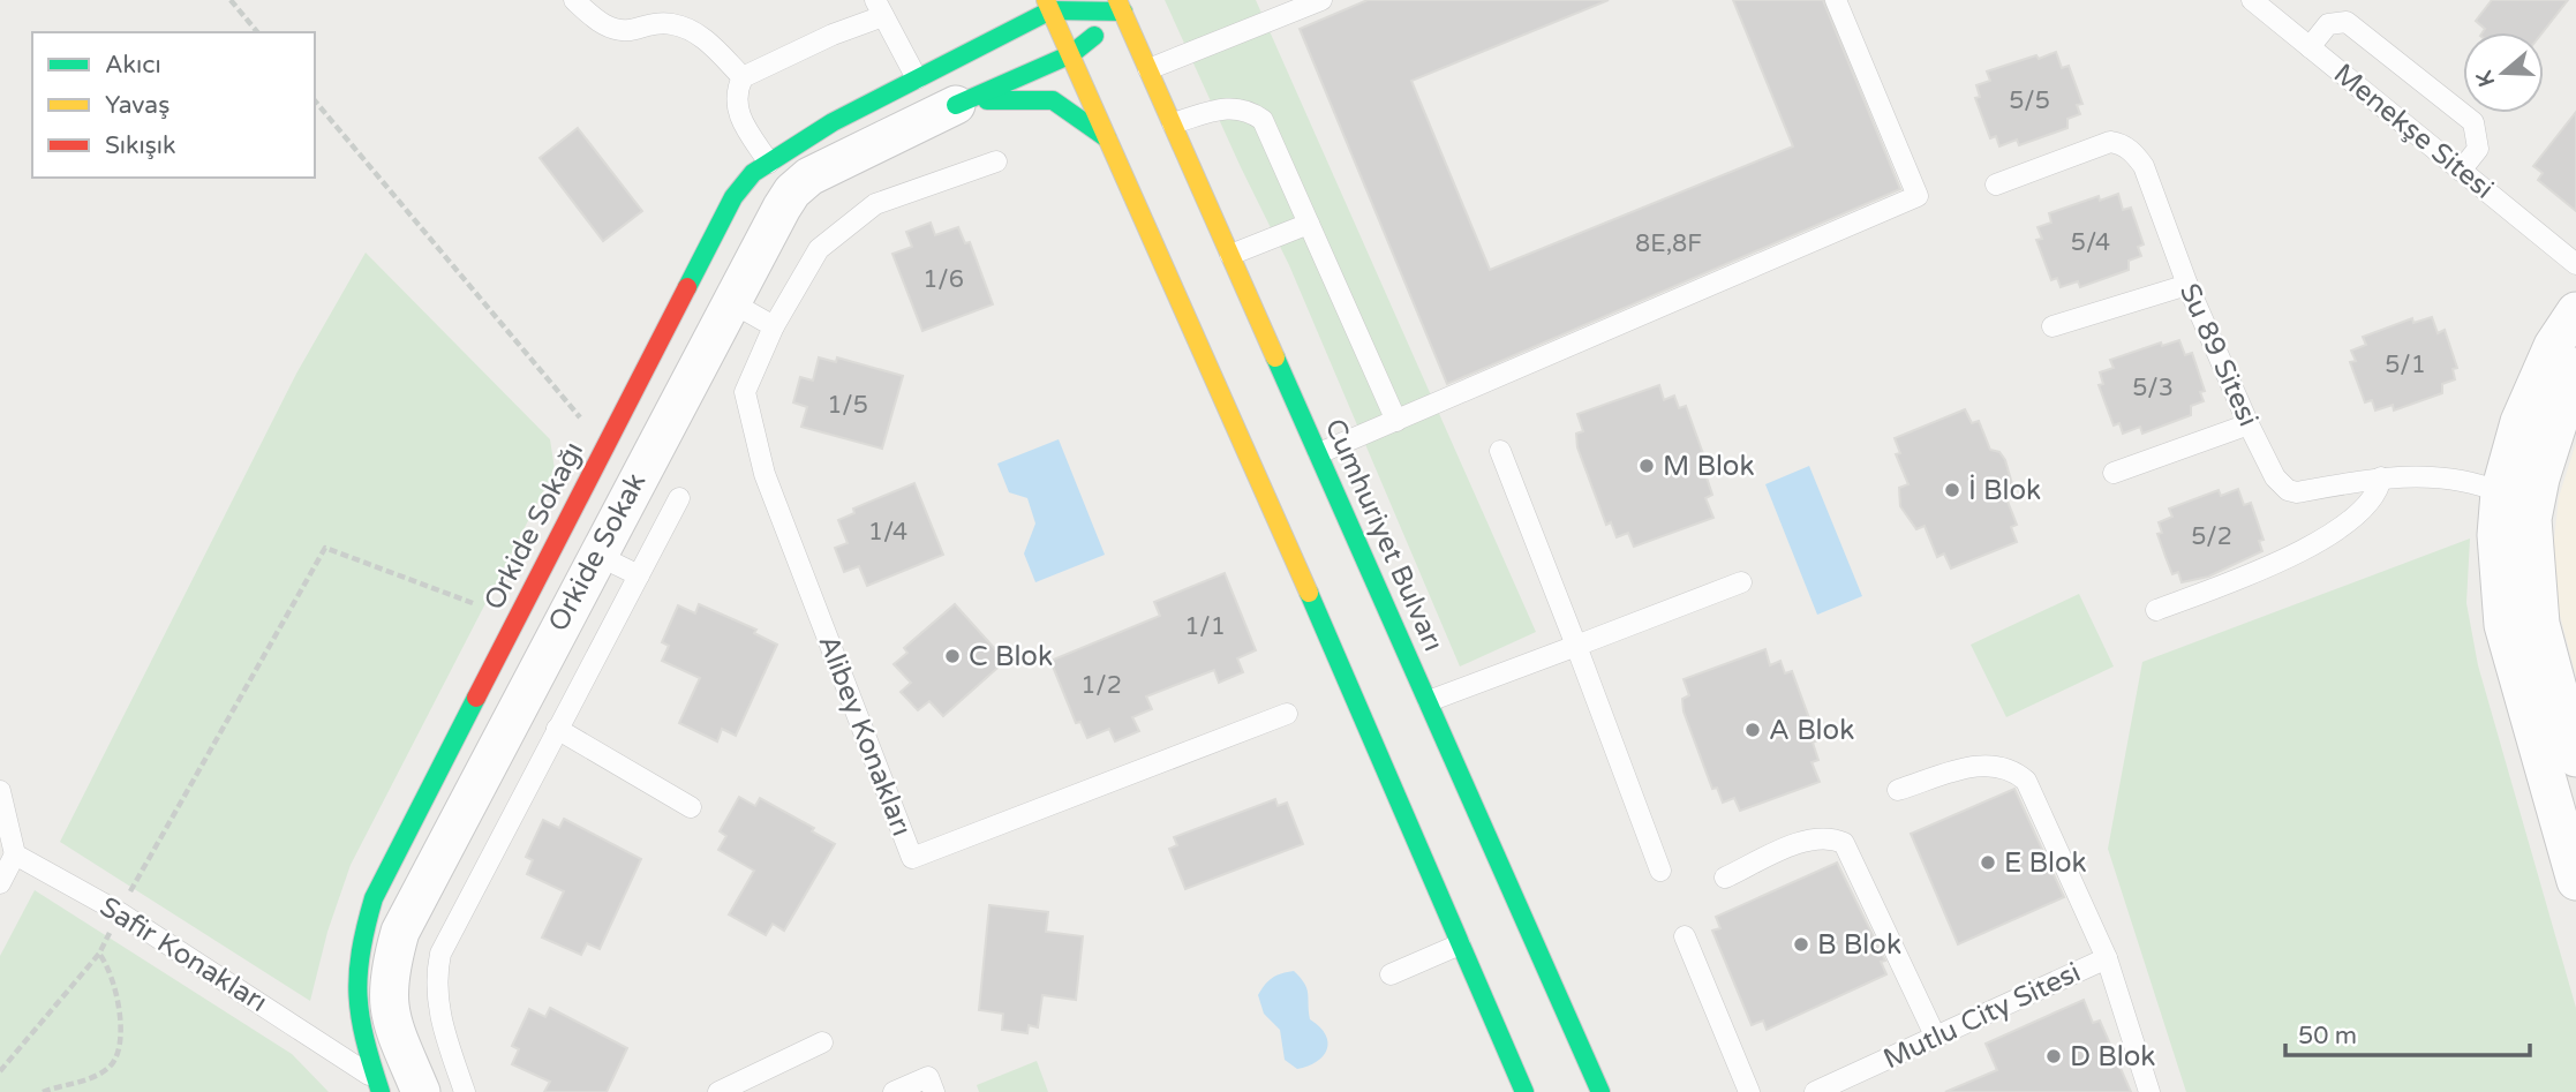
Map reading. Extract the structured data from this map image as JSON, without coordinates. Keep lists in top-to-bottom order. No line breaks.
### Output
{"streets":{"street":["Orkide Sokağı","Cumhuriyet Bulvarı","Orkide Sokak"],"lane":["Menekşe Sitesi","Su 89 Sitesi","Alibey Konakları","Safir Konakları","Mutlu City Sitesi"]},"crossings":[["Orkide Sokağı","Safir Konakları"]],"places":["M Blok","İ Blok","C Blok","A Blok","E Blok","B Blok","D Blok"],"house_numbers":["5/5","5/4","8E,8F","1/6","5/1","5/3","1/5","1/4","5/2","1/1","1/2"],"legend":["Akıcı","Yavaş","Sıkışık"],"scale_bar":"50 m","north":"left"}
